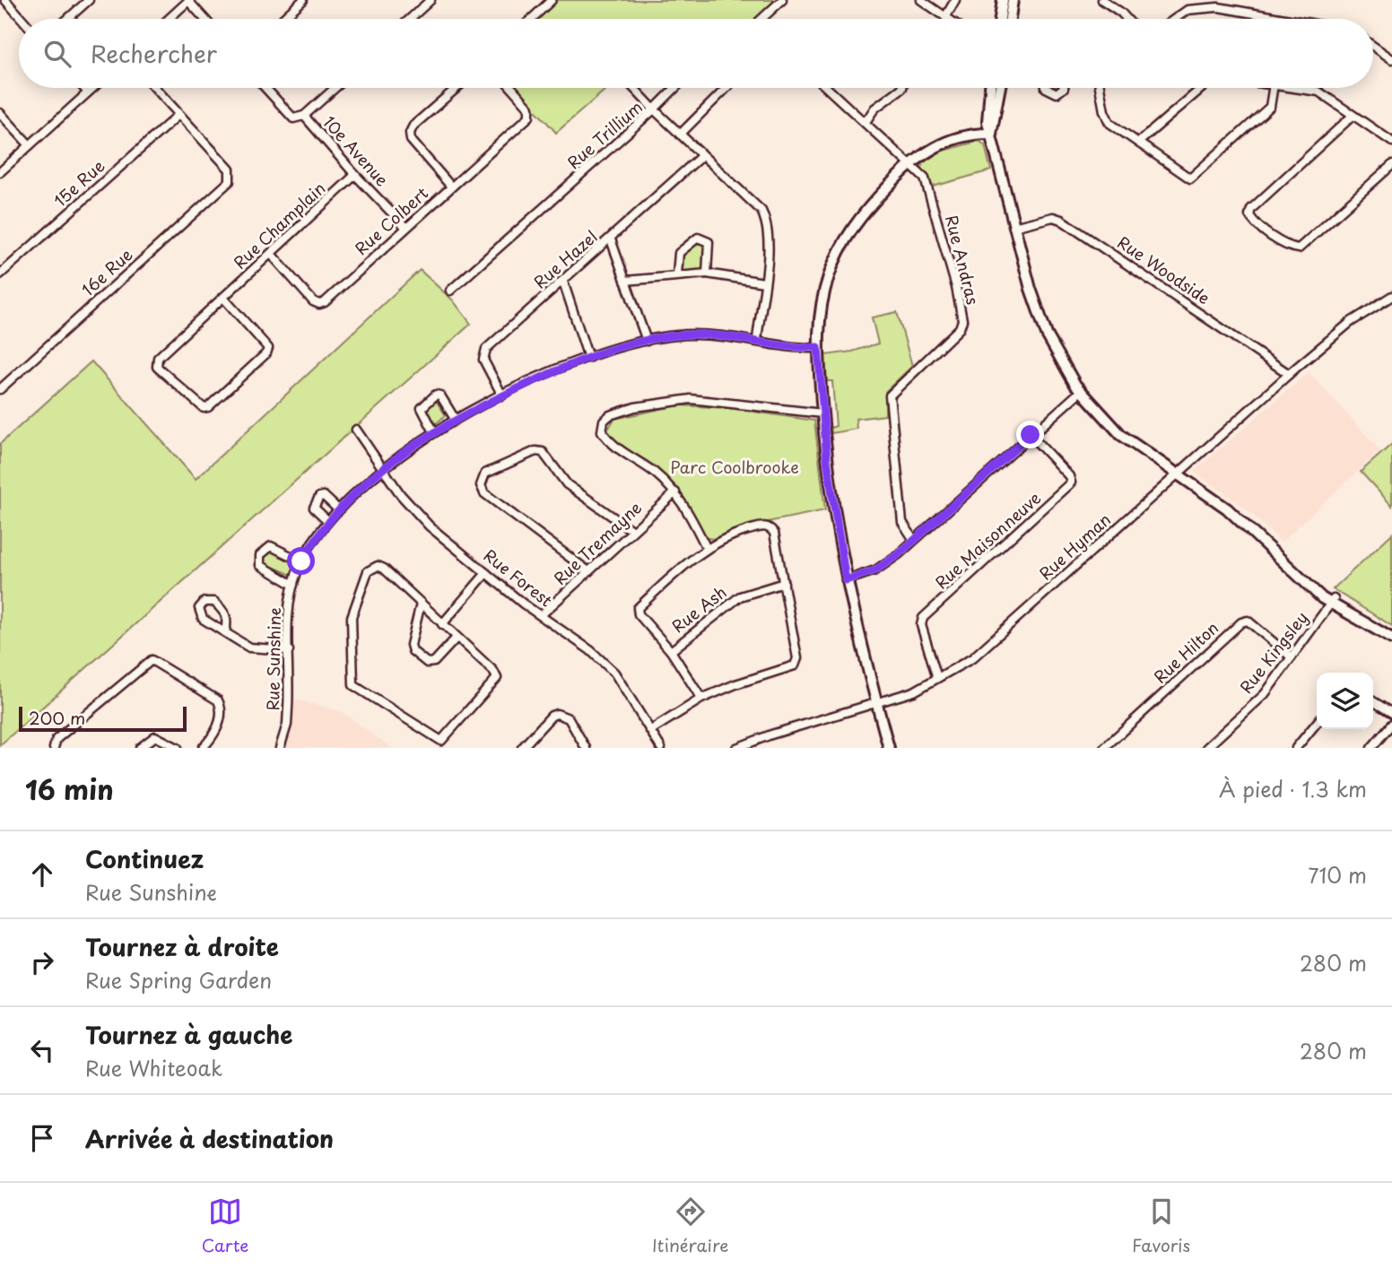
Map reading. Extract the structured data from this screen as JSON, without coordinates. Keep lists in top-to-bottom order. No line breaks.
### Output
{"streets":{"street":["Rue Trillium","10e Avenue","15e Rue","Rue Colbert","Rue Champlain","Rue Hazel","Rue Andras","Rue Woodside","16e Rue","Rue Maisonneuve","Rue Tremayne","Rue Hyman","Rue Forest","Rue Ash","Rue Hilton","Rue Kingsley","Rue Sunshine"]},"crossings":[["Rue Trillium","Rue Hazel"],["Rue Trillium","Rue Sunshine"],["10e Avenue","Rue Colbert"],["10e Avenue","Rue Champlain"],["15e Rue","16e Rue"],["Rue Colbert","Rue Champlain"],["Rue Hazel","Rue Sunshine"],["Rue Woodside","Rue Hyman"],["Rue Maisonneuve","Rue Hyman"],["Rue Tremayne","Rue Forest"],["Rue Forest","Rue Sunshine"],["Rue Hilton","Rue Kingsley"]],"parks":["Parc Coolbrooke"],"scale_bar":"200 m","page":{"search":"Rechercher","scale":"200 m","heading":["16 min","À pied · 1.3 km"],"list":[["Continuez","Rue Sunshine","710 m"],["Tournez à droite","Rue Spring Garden","280 m"],["Tournez à gauche","Rue Whiteoak","280 m"],"Arrivée à destination"],"nav":["Carte","Itinéraire","Favoris"]}}
